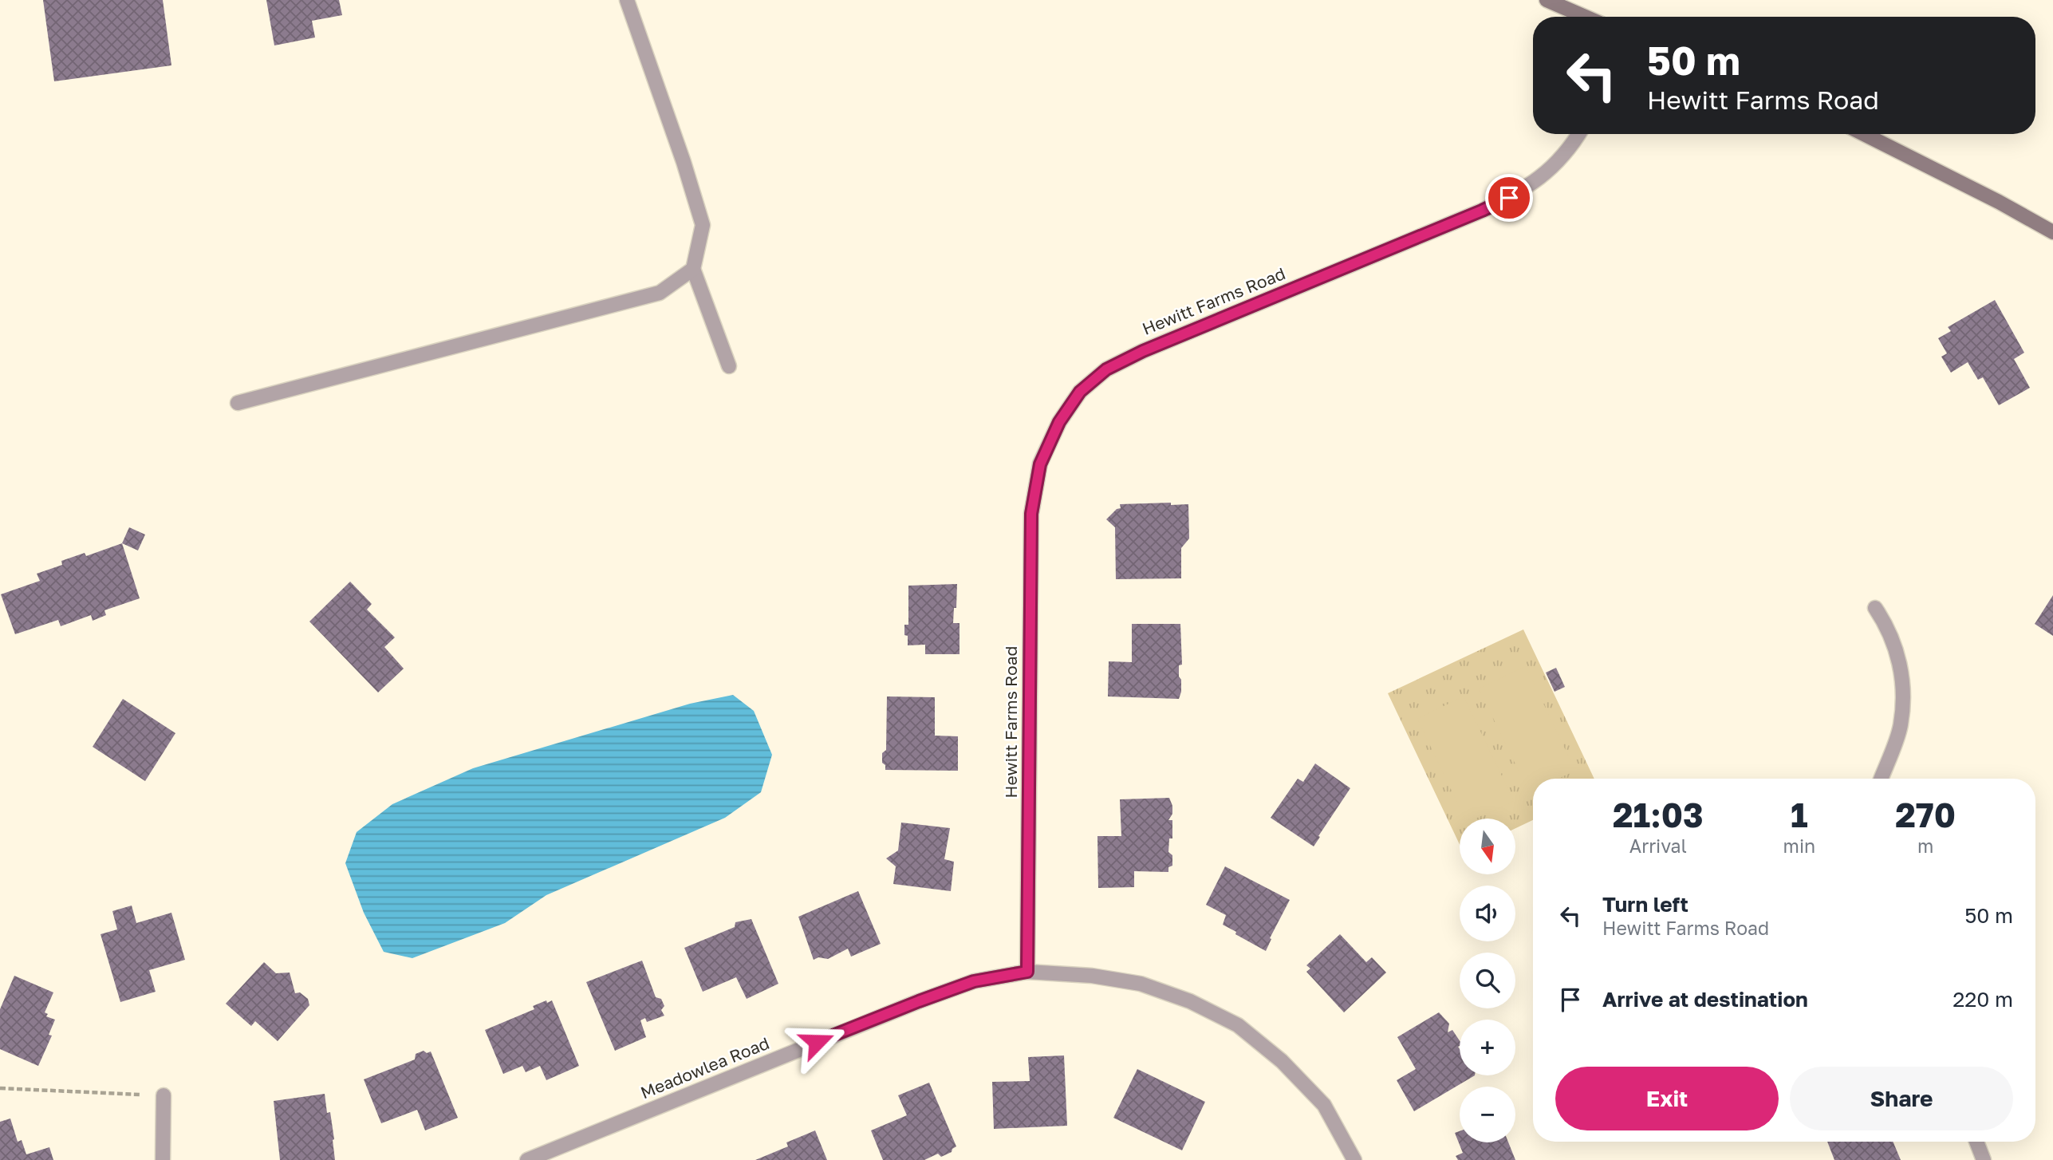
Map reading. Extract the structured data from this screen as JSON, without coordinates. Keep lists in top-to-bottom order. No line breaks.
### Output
{"streets":{"street":["Hewitt Farms Road","Meadowlea Road"]},"crossings":[["Hewitt Farms Road","Meadowlea Road"]],"north":"bottom","page":{"turn":["50 m","Hewitt Farms Road"],"eta":["21:03","Arrival","1","min","270","m"],"map_buttons":["+","−"],"list":[{"name":"Turn left","note":"Hewitt Farms Road","value":"50 m"},{"name":"Arrive at destination","value":"220 m"}],"buttons":["Exit","Share"]}}
